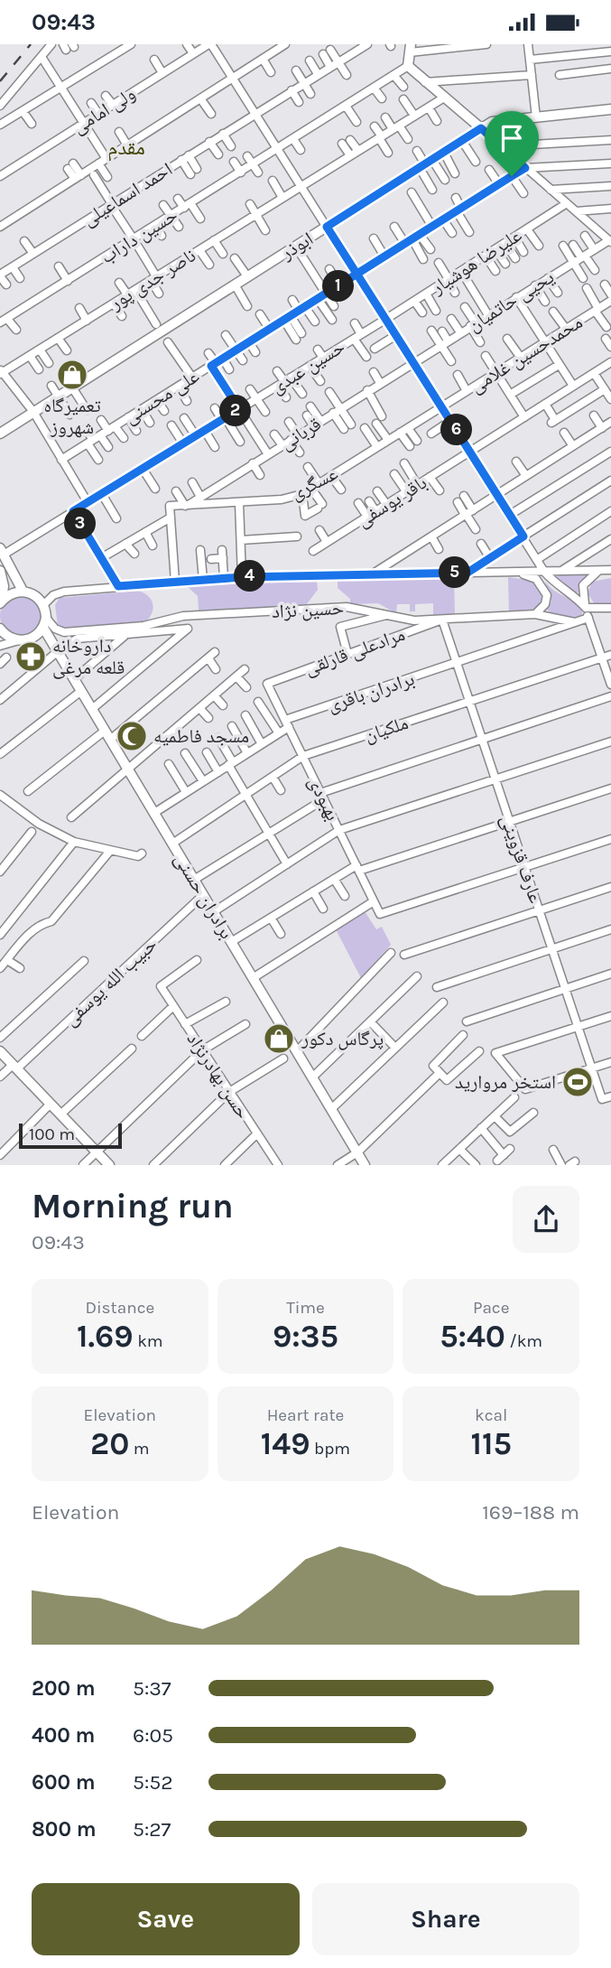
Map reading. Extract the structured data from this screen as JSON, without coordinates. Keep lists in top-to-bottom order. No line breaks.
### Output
{"streets":{"main road":["ابوذر","برادران حسنی"],"street":["ولی امامی","احمد اسماعیلی","حسین داراب","علیرضا هوشیار","ناصر جدی پور","یحیی حاتمیان","محمدحسین غلامی","حسین عبدی","علی محسنی","قربانی","عسگری","باقر یوسفی","حسین نژاد","مرادعلی قارلقی","برادران باقری","ملکیان","بهبودی","عارف قزوینی","حبیب الله یوسفی","حسن بهادرنژاد"]},"crossings":[["علیرضا هوشیار","حسین عبدی"],["یحیی حاتمیان","قربانی"],["محمدحسین غلامی","عسگری"],["قربانی","عسگری"],["حسین نژاد","مرادعلی قارلقی"],["حسین نژاد","برادران باقری"],["حسین نژاد","عارف قزوینی"],["مرادعلی قارلقی","بهبودی"],["مرادعلی قارلقی","عارف قزوینی"],["برادران باقری","بهبودی"],["برادران باقری","عارف قزوینی"],["برادران باقری","برادران حسنی"],["ملکیان","بهبودی"],["ملکیان","عارف قزوینی"],["ملکیان","برادران حسنی"],["بهبودی","عارف قزوینی"],["برادران حسنی","حبیب الله یوسفی"]],"districts":["مقدم"],"places":{"shop":["تعمیرگاه شهروز","پرگاس دکور"],"pharmacy":["داروخانه قلعه مرغی"],"mosque":["مسجد فاطمیه"],"sports":["استخر مروارید"]},"scale_bar":"100 m","page":{"status":"09:43","pins":["1","2","6","3","5","4"],"scale":"100 m","heading":["Morning run","09:43"],"stats":[["Distance","1.69 km"],["Time","9:35"],["Pace","5:40 /km"],["Elevation","20 m"],["Heart rate","149 bpm"],["kcal","115"]],"chart":["Elevation","169–188 m"],"list":[{"name":"200 m","note":"5:37"},{"name":"400 m","note":"6:05"},{"name":"600 m","note":"5:52"},{"name":"800 m","note":"5:27"}],"buttons":["Save","Share"]}}
